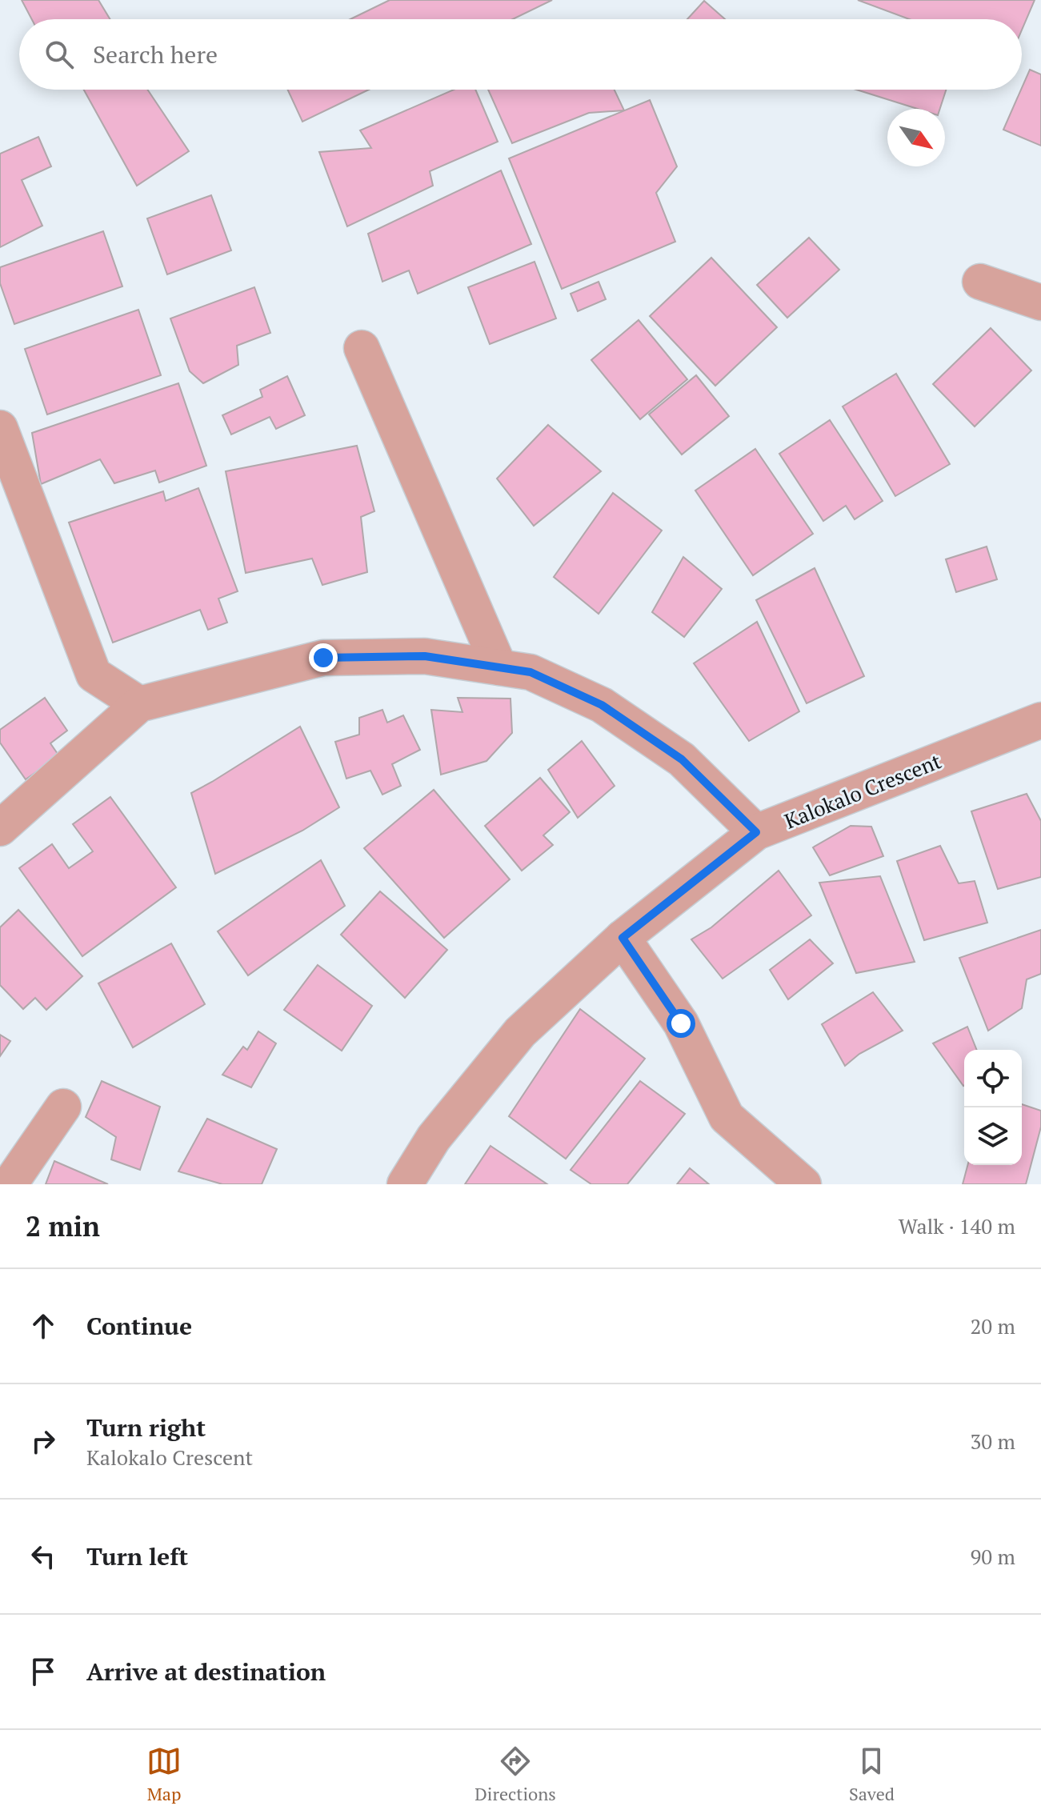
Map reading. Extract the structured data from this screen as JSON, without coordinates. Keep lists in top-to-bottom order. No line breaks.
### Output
{"streets":{"street":["Kalokalo Crescent"]},"north":"bottom right","page":{"search":"Search here","heading":["2 min","Walk · 140 m"],"list":[["Continue","20 m"],["Turn right","Kalokalo Crescent","30 m"],["Turn left","90 m"],"Arrive at destination"],"nav":["Map","Directions","Saved"]}}
